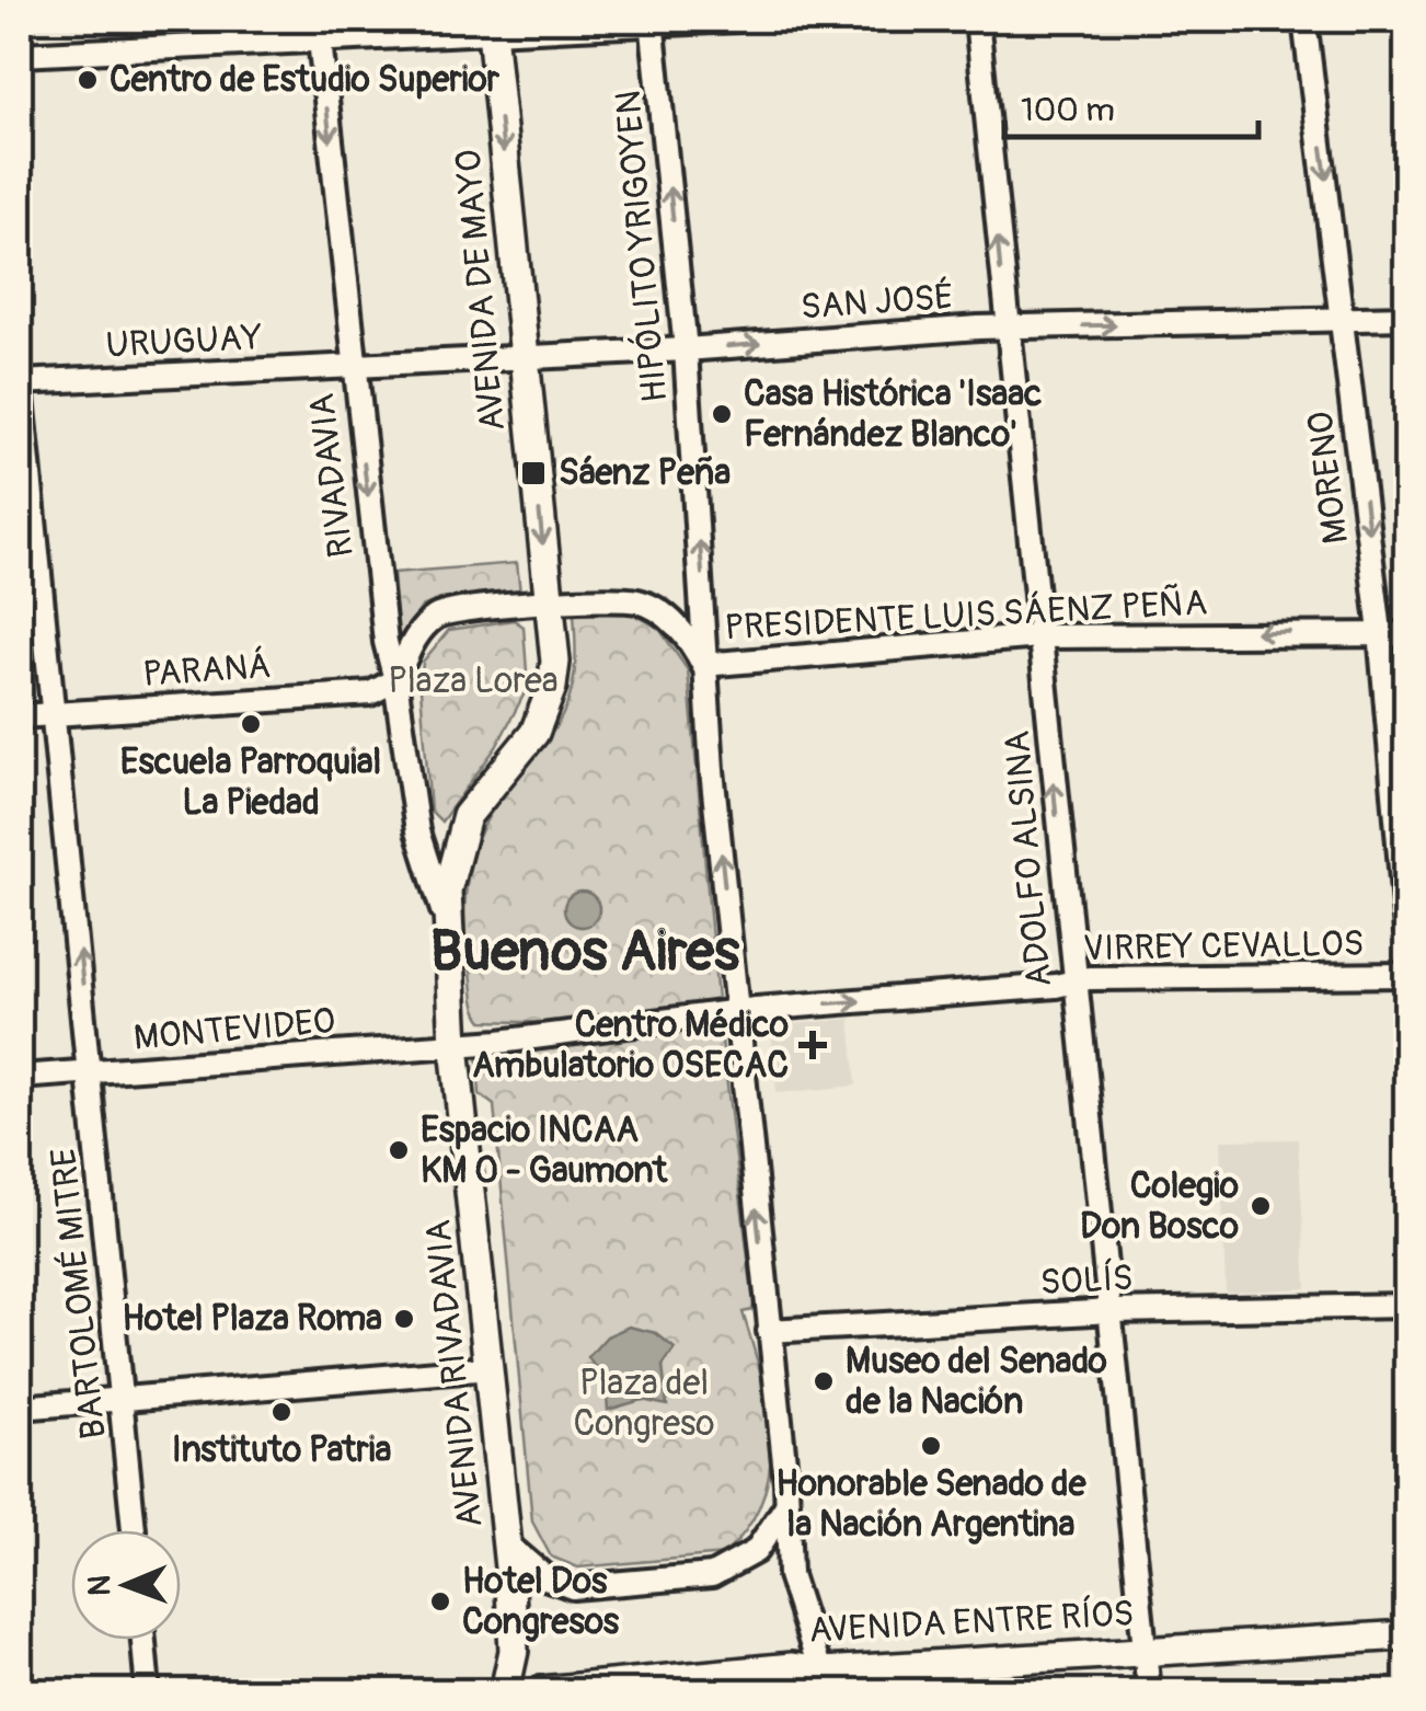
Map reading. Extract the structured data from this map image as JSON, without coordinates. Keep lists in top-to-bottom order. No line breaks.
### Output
{"streets":{"main road":["AVENIDA DE MAYO","AVENIDA RIVADAVIA","AVENIDA ENTRE RÍOS"],"street":["HIPÓLITO YRIGOYEN","SAN JOSÉ","URUGUAY","RIVADAVIA","MORENO","PRESIDENTE LUIS SÁENZ PEÑA","PARANÁ","ADOLFO ALSINA","VIRREY CEVALLOS","MONTEVIDEO","SOLÍS","BARTOLOMÉ MITRE"]},"crossings":[["HIPÓLITO YRIGOYEN","SAN JOSÉ"],["HIPÓLITO YRIGOYEN","PRESIDENTE LUIS SÁENZ PEÑA"],["HIPÓLITO YRIGOYEN","VIRREY CEVALLOS"],["HIPÓLITO YRIGOYEN","SOLÍS"],["AVENIDA DE MAYO","SAN JOSÉ"],["AVENIDA DE MAYO","RIVADAVIA"],["AVENIDA DE MAYO","PRESIDENTE LUIS SÁENZ PEÑA"],["AVENIDA DE MAYO","AVENIDA RIVADAVIA"],["SAN JOSÉ","URUGUAY"],["SAN JOSÉ","RIVADAVIA"],["SAN JOSÉ","MORENO"],["SAN JOSÉ","ADOLFO ALSINA"],["URUGUAY","RIVADAVIA"],["URUGUAY","BARTOLOMÉ MITRE"],["RIVADAVIA","PRESIDENTE LUIS SÁENZ PEÑA"],["RIVADAVIA","PARANÁ"],["RIVADAVIA","AVENIDA RIVADAVIA"],["MORENO","PRESIDENTE LUIS SÁENZ PEÑA"],["PRESIDENTE LUIS SÁENZ PEÑA","PARANÁ"],["PRESIDENTE LUIS SÁENZ PEÑA","ADOLFO ALSINA"],["PARANÁ","BARTOLOMÉ MITRE"],["ADOLFO ALSINA","VIRREY CEVALLOS"],["ADOLFO ALSINA","SOLÍS"],["ADOLFO ALSINA","AVENIDA ENTRE RÍOS"],["VIRREY CEVALLOS","MONTEVIDEO"],["VIRREY CEVALLOS","AVENIDA RIVADAVIA"],["MONTEVIDEO","BARTOLOMÉ MITRE"],["MONTEVIDEO","AVENIDA RIVADAVIA"]],"one_way":["HIPÓLITO YRIGOYEN","AVENIDA DE MAYO","SAN JOSÉ","RIVADAVIA","MORENO","ADOLFO ALSINA","VIRREY CEVALLOS"],"districts":["Buenos Aires"],"parks":["Plaza Lorea","Plaza del Congreso"],"places":{"other":["Centro de Estudio Superior","Casa Histórica 'Isaac Fernández Blanco'","Escuela Parroquial La Piedad","Espacio INCAA KM 0 - Gaumont","Colegio Don Bosco","Hotel Plaza Roma","Museo del Senado de la Nación","Instituto Patria","Honorable Senado de la Nación Argentina","Hotel Dos Congresos"],"transit":["Sáenz Peña"],"health":["Centro Médico Ambulatorio OSECAC"]},"scale_bar":"100 m","north":"left"}
